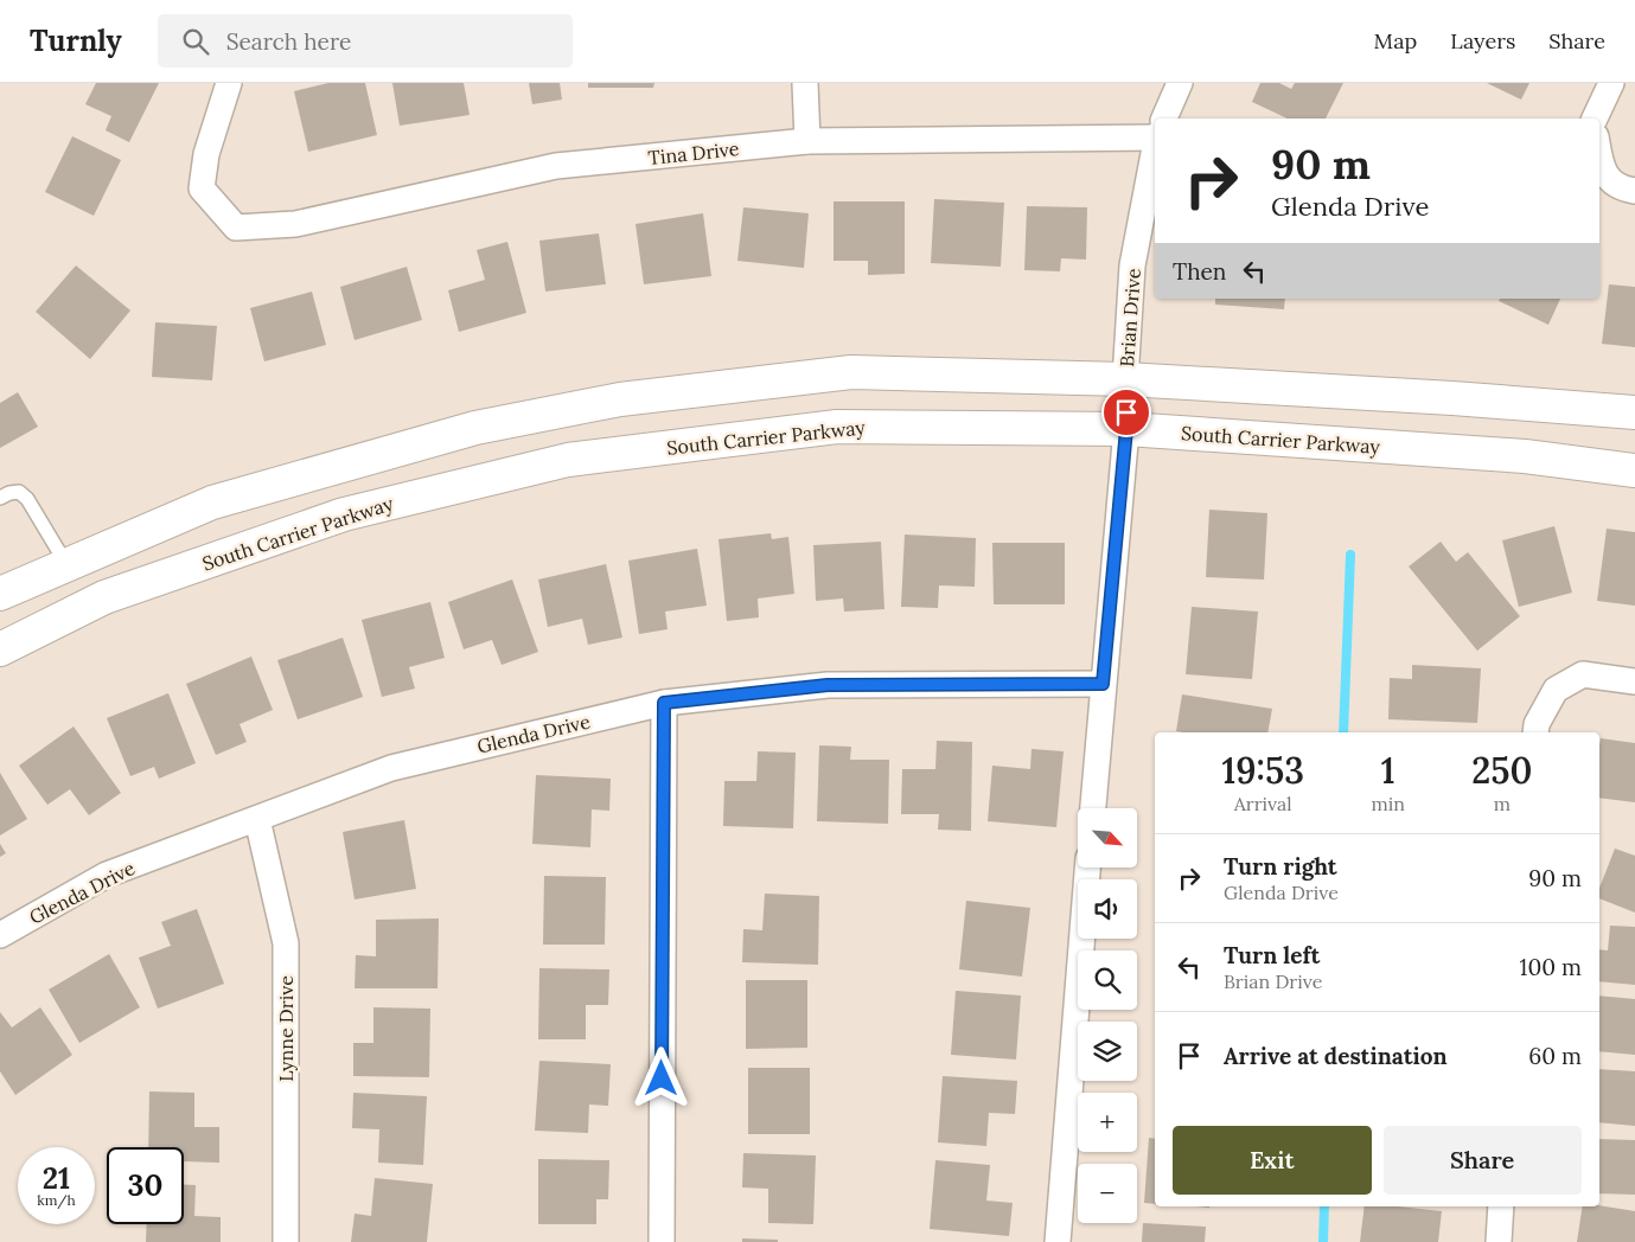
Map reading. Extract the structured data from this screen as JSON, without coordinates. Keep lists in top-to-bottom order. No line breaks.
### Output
{"streets":{"main road":["South Carrier Parkway"],"street":["Tina Drive","Brian Drive","Glenda Drive","Lynne Drive"]},"crossings":[["Brian Drive","South Carrier Parkway"],["Brian Drive","Glenda Drive"],["Glenda Drive","Lynne Drive"]],"north":"bottom right","page":{"header":"Turnly","search":"Search here","nav":["Map","Layers","Share"],"turn":["90 m","Glenda Drive"],"then":"Then","eta":["19:53","Arrival","1","min","250","m"],"map_buttons":["+","−"],"list":[{"name":"Turn right","note":"Glenda Drive","value":"90 m"},{"name":"Turn left","note":"Brian Drive","value":"100 m"},{"name":"Arrive at destination","value":"60 m"}],"buttons":["Exit","Share"],"speed":"21 km/h","limit":"30"}}
